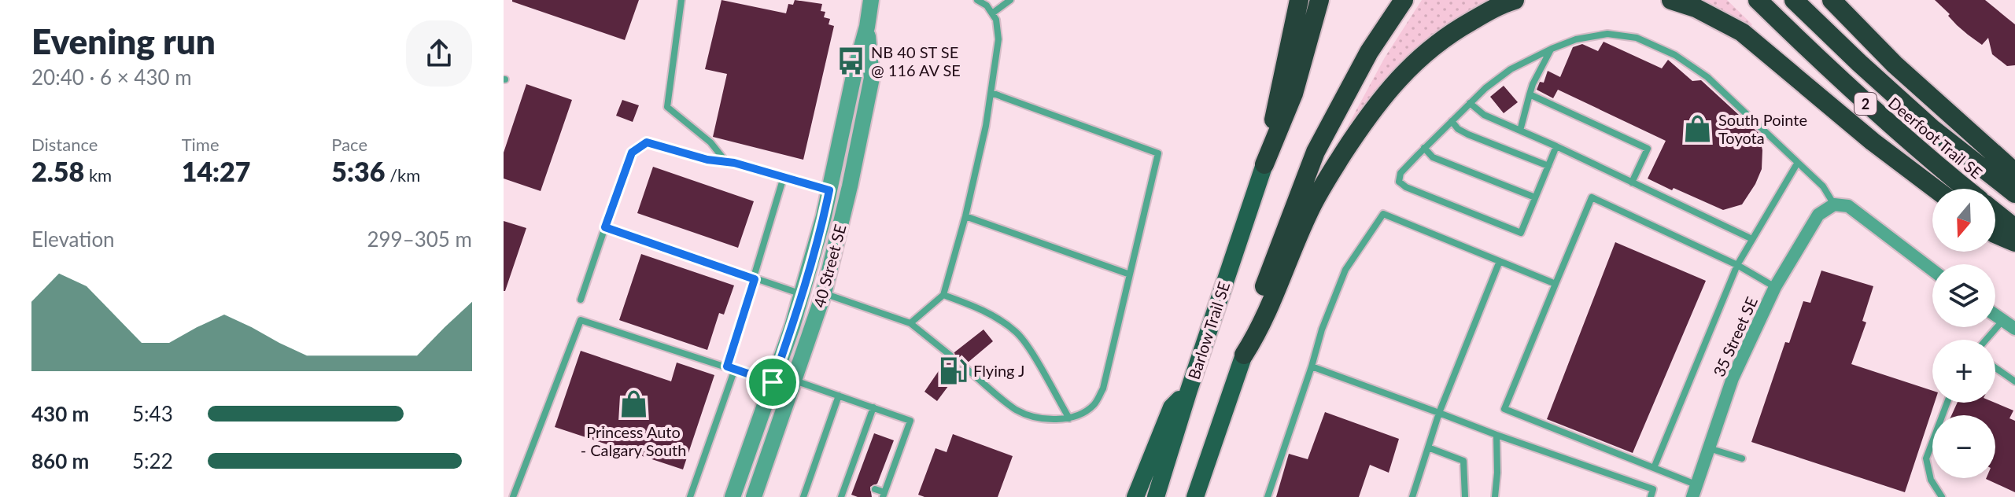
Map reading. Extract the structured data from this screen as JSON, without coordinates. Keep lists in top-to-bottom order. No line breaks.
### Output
{"streets":{"highway":["2","Deerfoot Trail SE"],"main road":["Barlow Trail SE"],"street":["40 Street SE","35 Street SE"]},"places":{"bus stop":["NB 40 ST SE @ 116 AV SE"],"shop":["South Pointe Toyota","Princess Auto - Calgary South"],"fuel station":["Flying J"]},"north":"bottom","page":{"heading":["Evening run","20:40 · 6 × 430 m"],"stats":[["Distance","2.58 km"],["Time","14:27"],["Pace","5:36 /km"]],"map_buttons":["+","−"],"chart":["Elevation","299–305 m"],"list":[{"name":"430 m","note":"5:43"},{"name":"860 m","note":"5:22"}]}}
